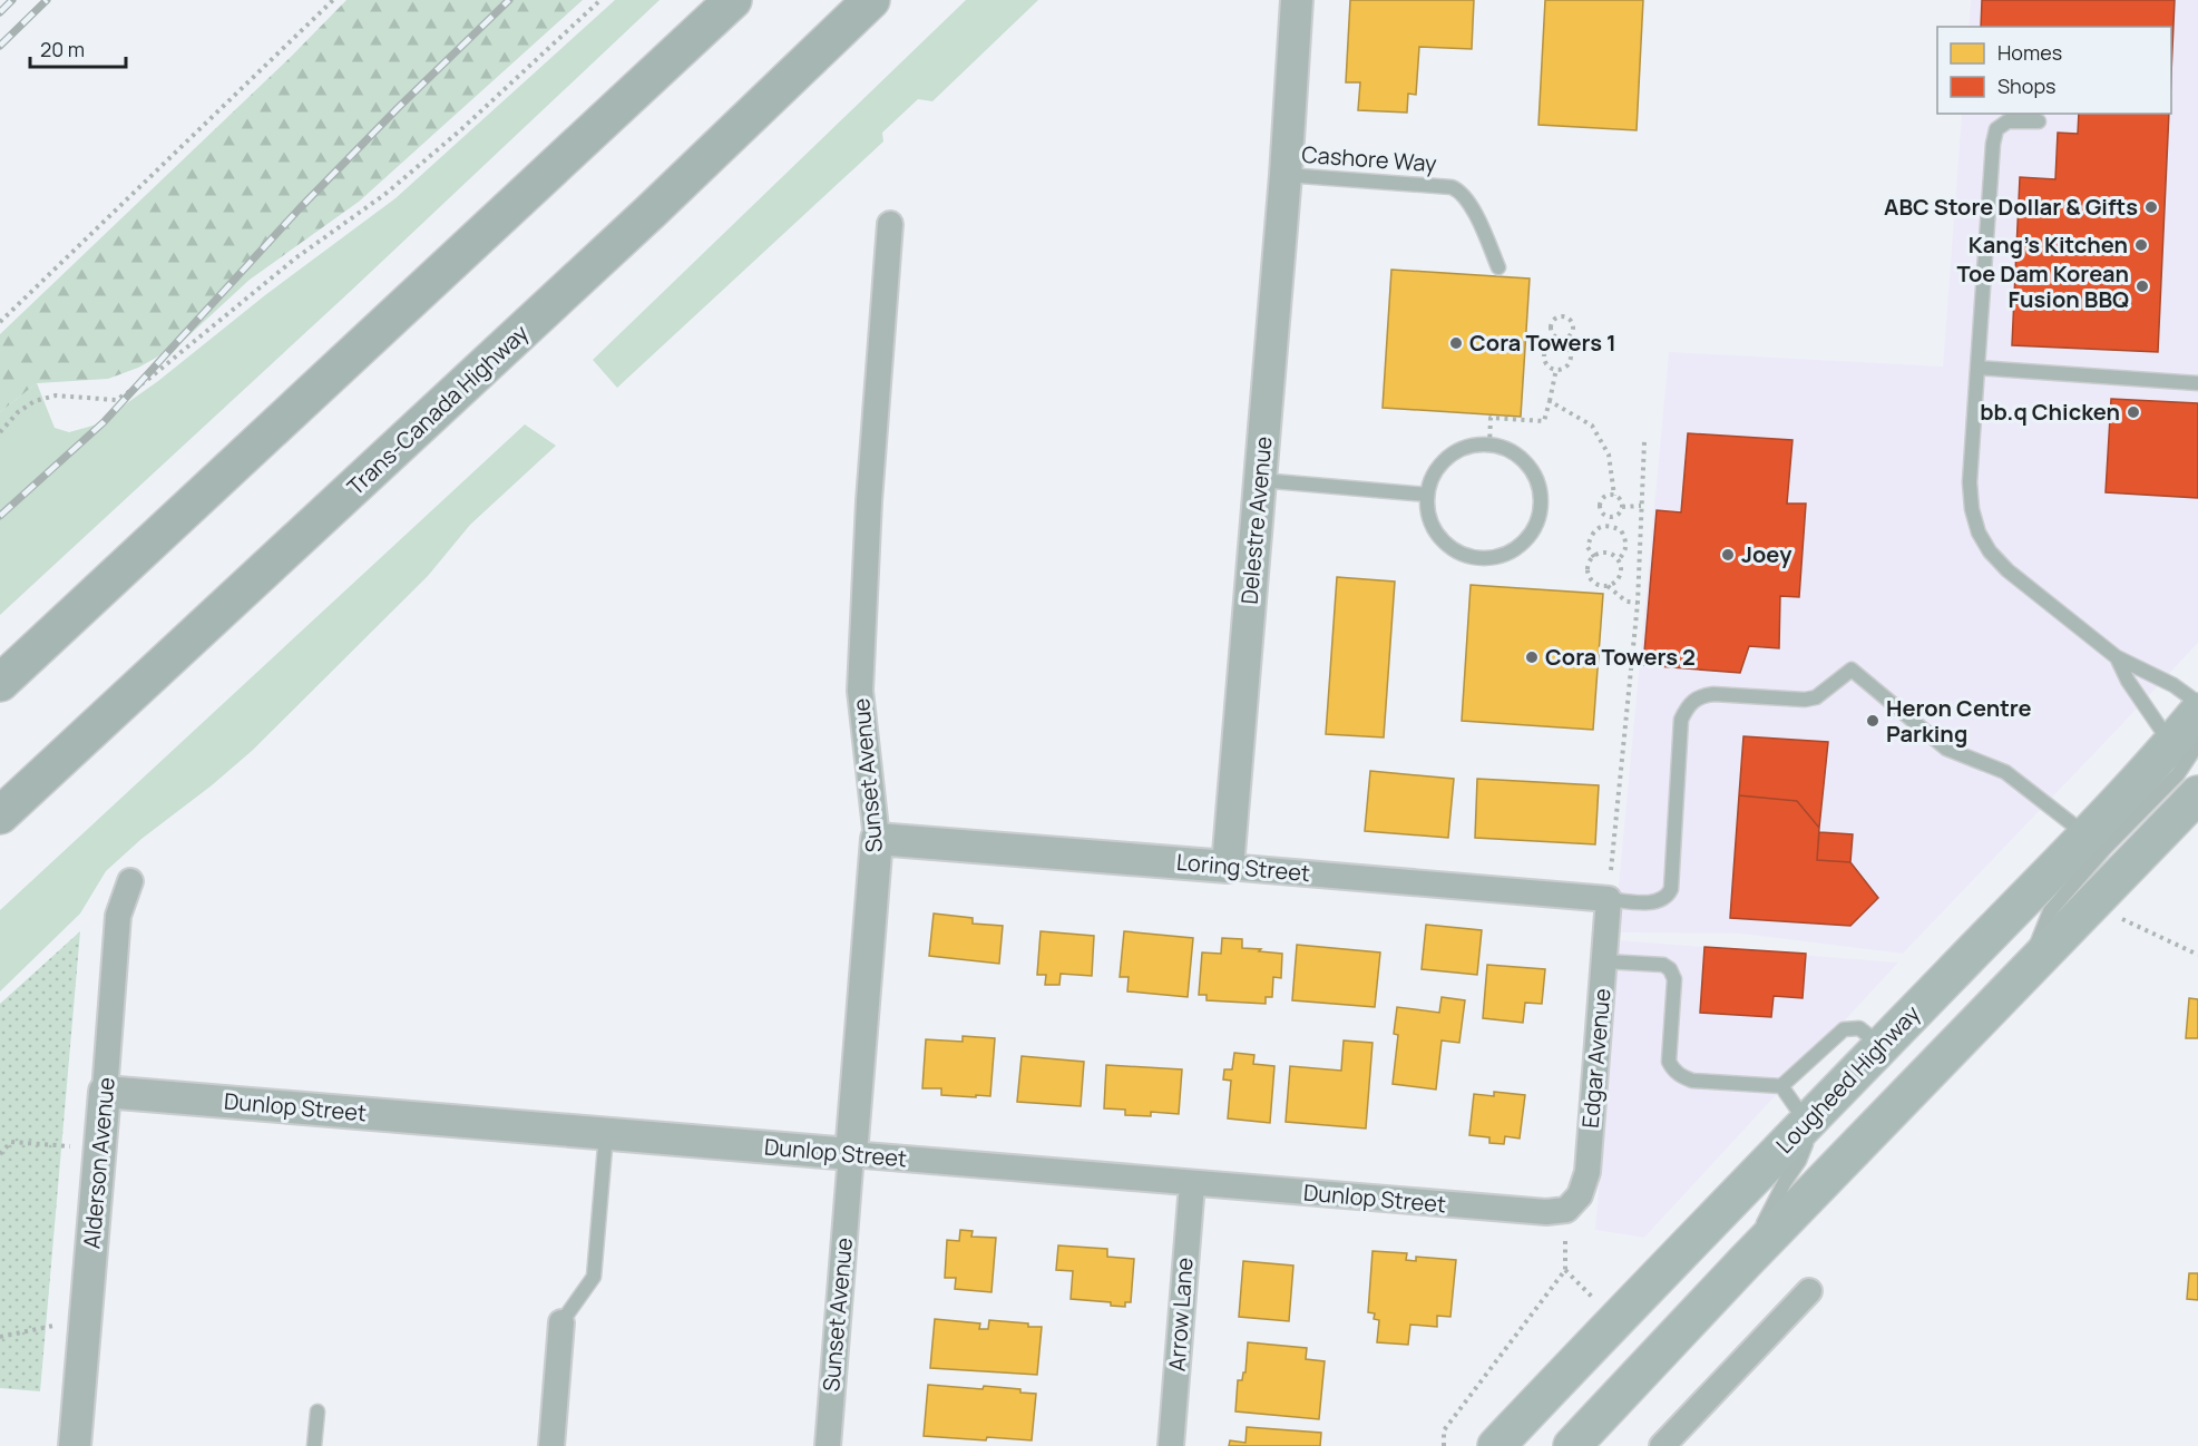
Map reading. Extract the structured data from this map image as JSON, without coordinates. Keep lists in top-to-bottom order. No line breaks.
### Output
{"streets":{"highway":["Trans-Canada Highway"],"main road":["Lougheed Highway"],"street":["Delestre Avenue","Sunset Avenue","Loring Street","Edgar Avenue","Dunlop Street","Alderson Avenue","Arrow Lane"],"lane":["Cashore Way"]},"crossings":[["Cashore Way","Delestre Avenue"],["Delestre Avenue","Loring Street"],["Sunset Avenue","Loring Street"],["Sunset Avenue","Dunlop Street"],["Loring Street","Edgar Avenue"],["Edgar Avenue","Dunlop Street"],["Dunlop Street","Alderson Avenue"],["Dunlop Street","Arrow Lane"]],"places":["ABC Store Dollar & Gifts","Kang's Kitchen","Toe Dam Korean Fusion BBQ","Cora Towers 1","bb.q Chicken","Joey","Cora Towers 2","Heron Centre Parking"],"legend":["Homes","Shops"],"scale_bar":"20 m"}
